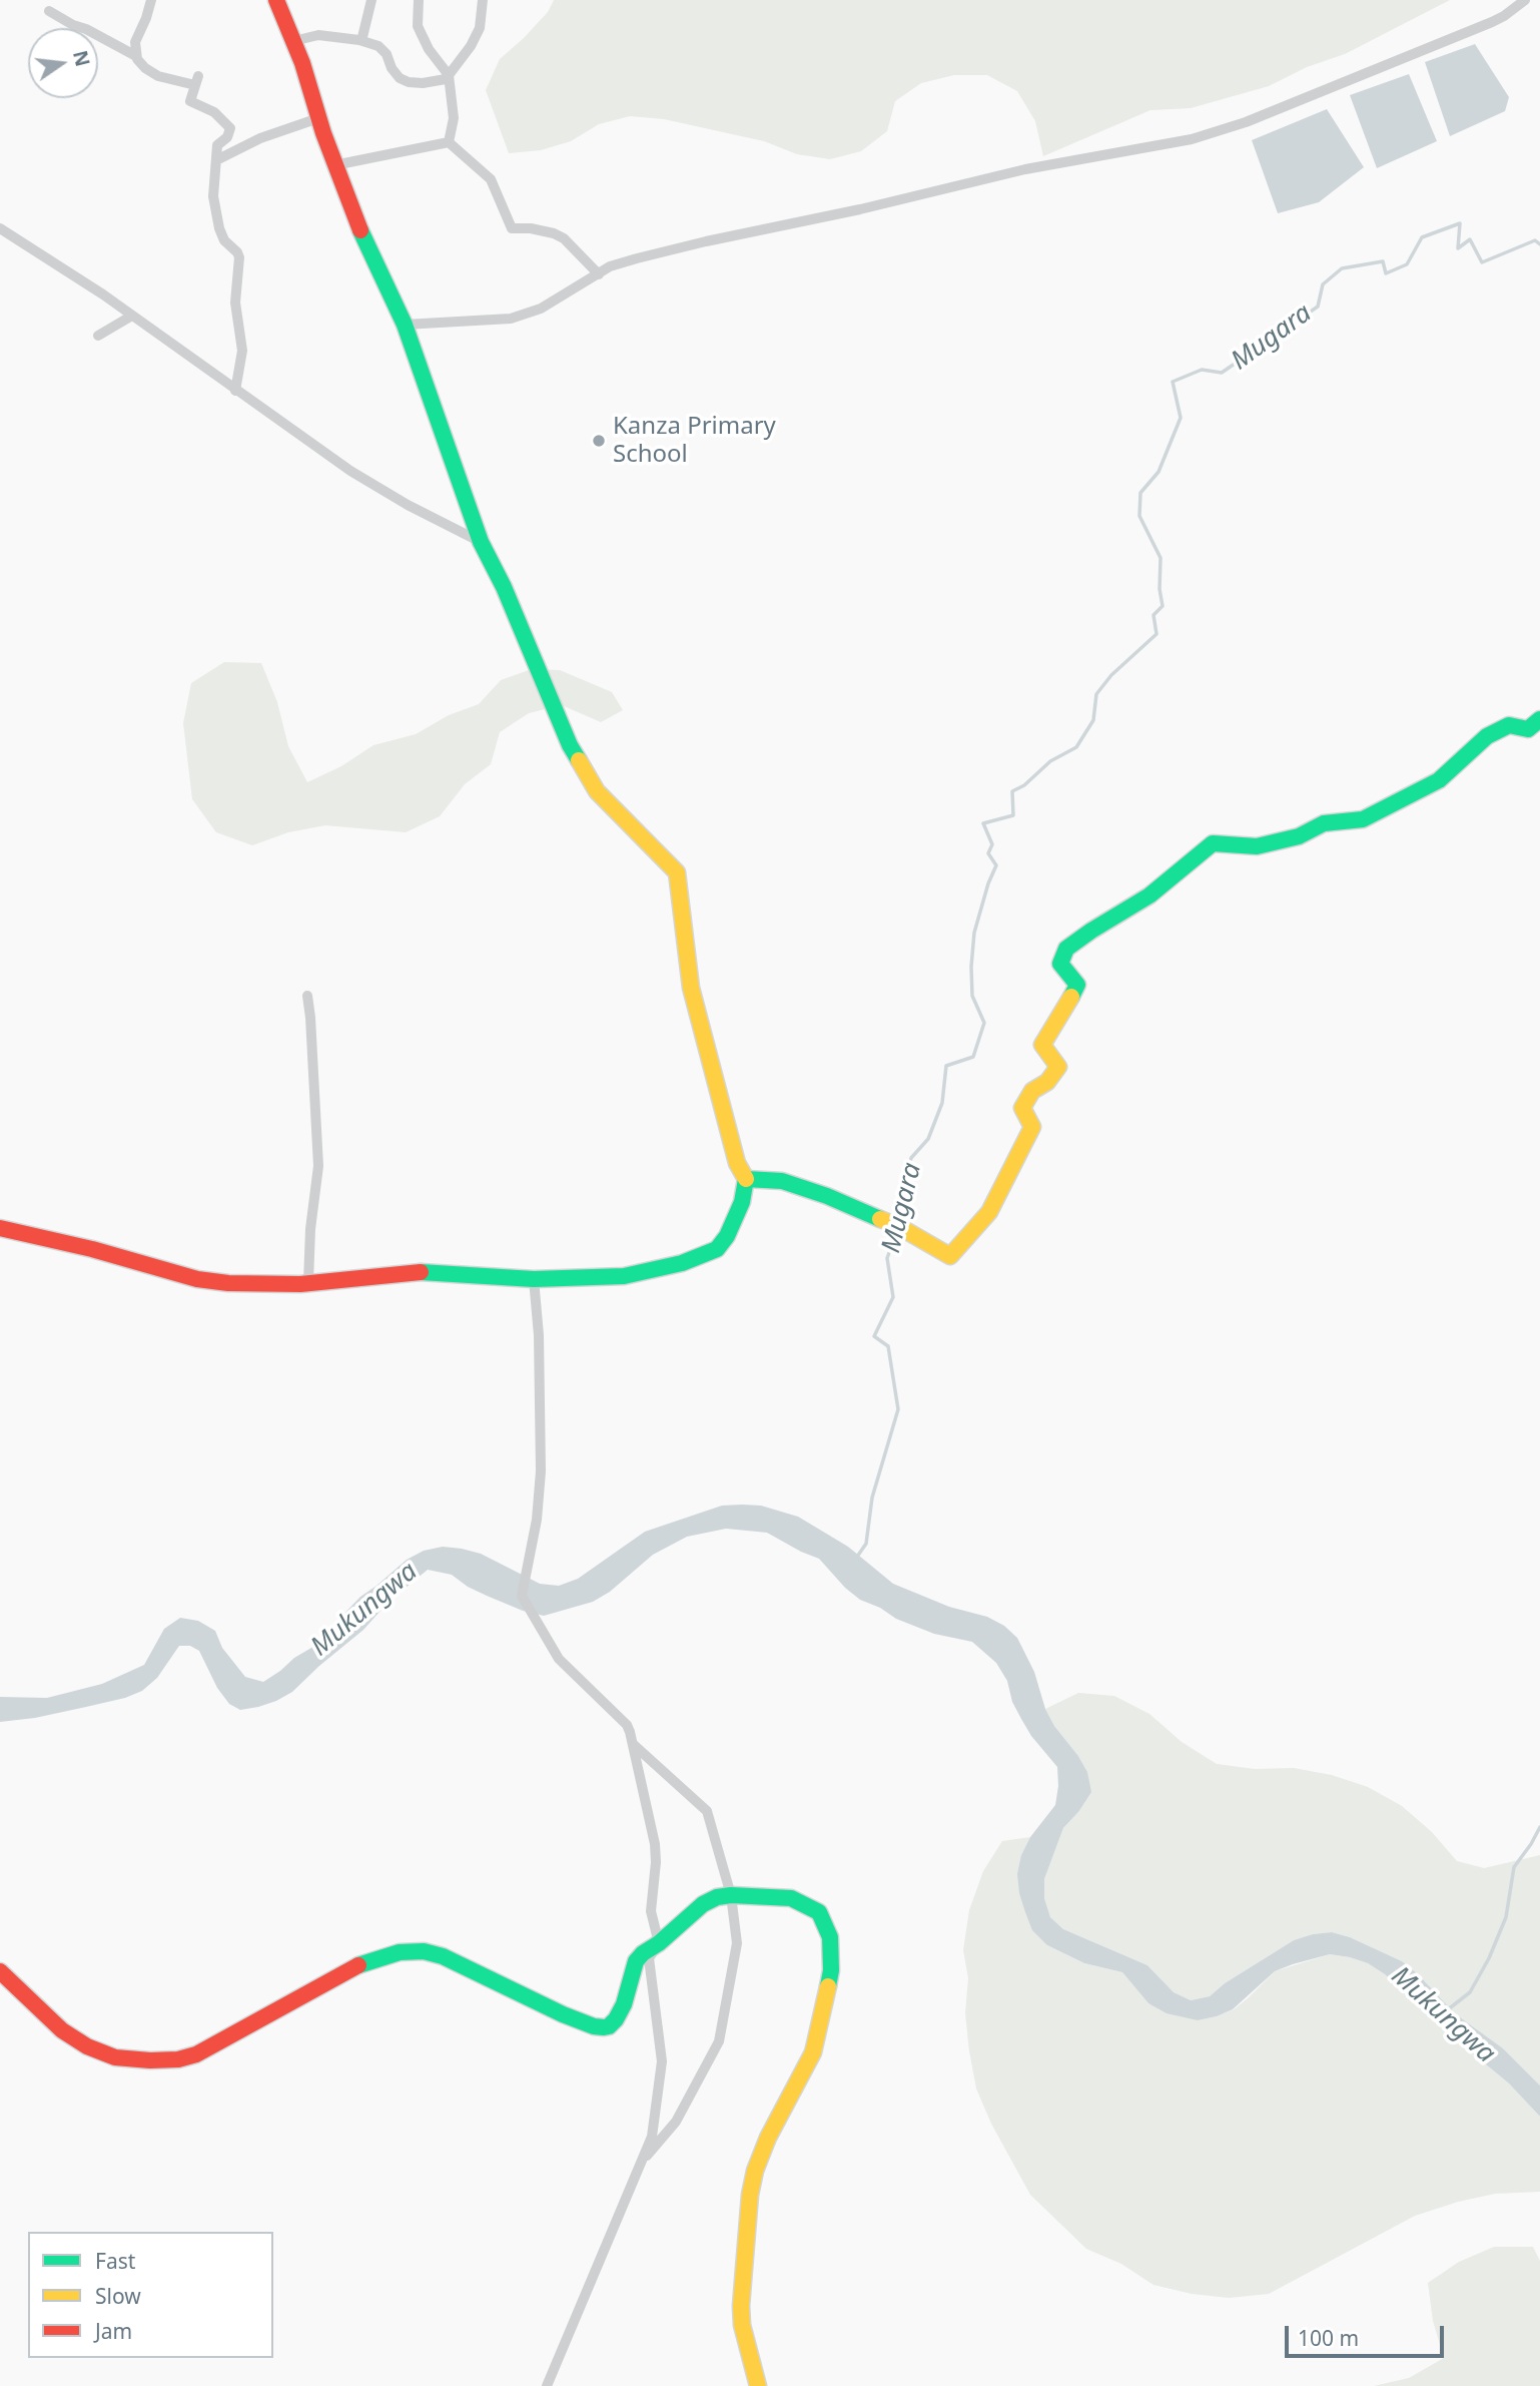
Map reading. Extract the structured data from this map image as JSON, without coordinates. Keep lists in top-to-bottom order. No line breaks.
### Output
{"water":["Mugara","Mukungwa"],"places":["Kanza Primary School"],"legend":["Fast","Slow","Jam"],"scale_bar":"100 m","north":"right"}
